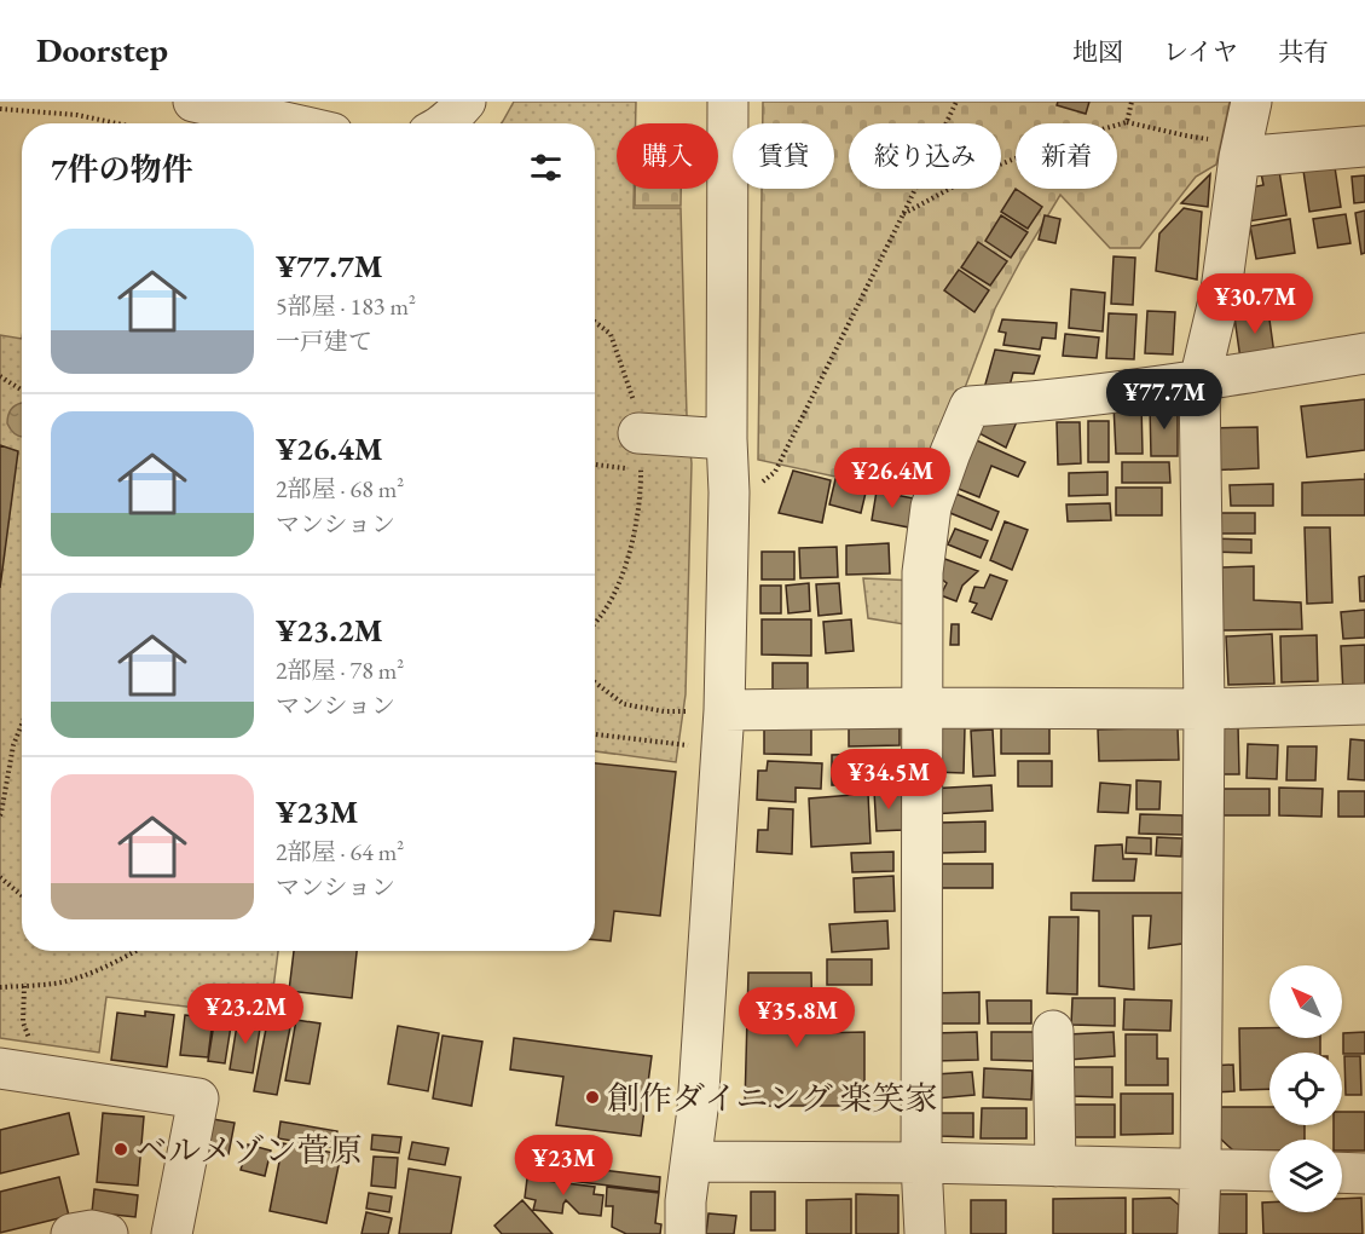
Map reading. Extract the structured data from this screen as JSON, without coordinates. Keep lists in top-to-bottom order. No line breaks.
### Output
{"places":["創作ダイニング 楽笑家","ベルメゾン菅原"],"north":"top left","page":{"header":"Doorstep","nav":["地図","レイヤ","共有"],"chip":["購入","賃貸","絞り込み","新着"],"heading":"7件の物件","list":[{"name":"¥77.7M","note":"5部屋 · 183 m² · 一戸建て"},{"name":"¥26.4M","note":"2部屋 · 68 m² · マンション"},{"name":"¥23.2M","note":"2部屋 · 78 m² · マンション"},{"name":"¥23M","note":"2部屋 · 64 m² · マンション"}],"price":["¥30.7M","¥77.7M","¥26.4M","¥34.5M","¥23.2M","¥35.8M","¥23M"]}}
